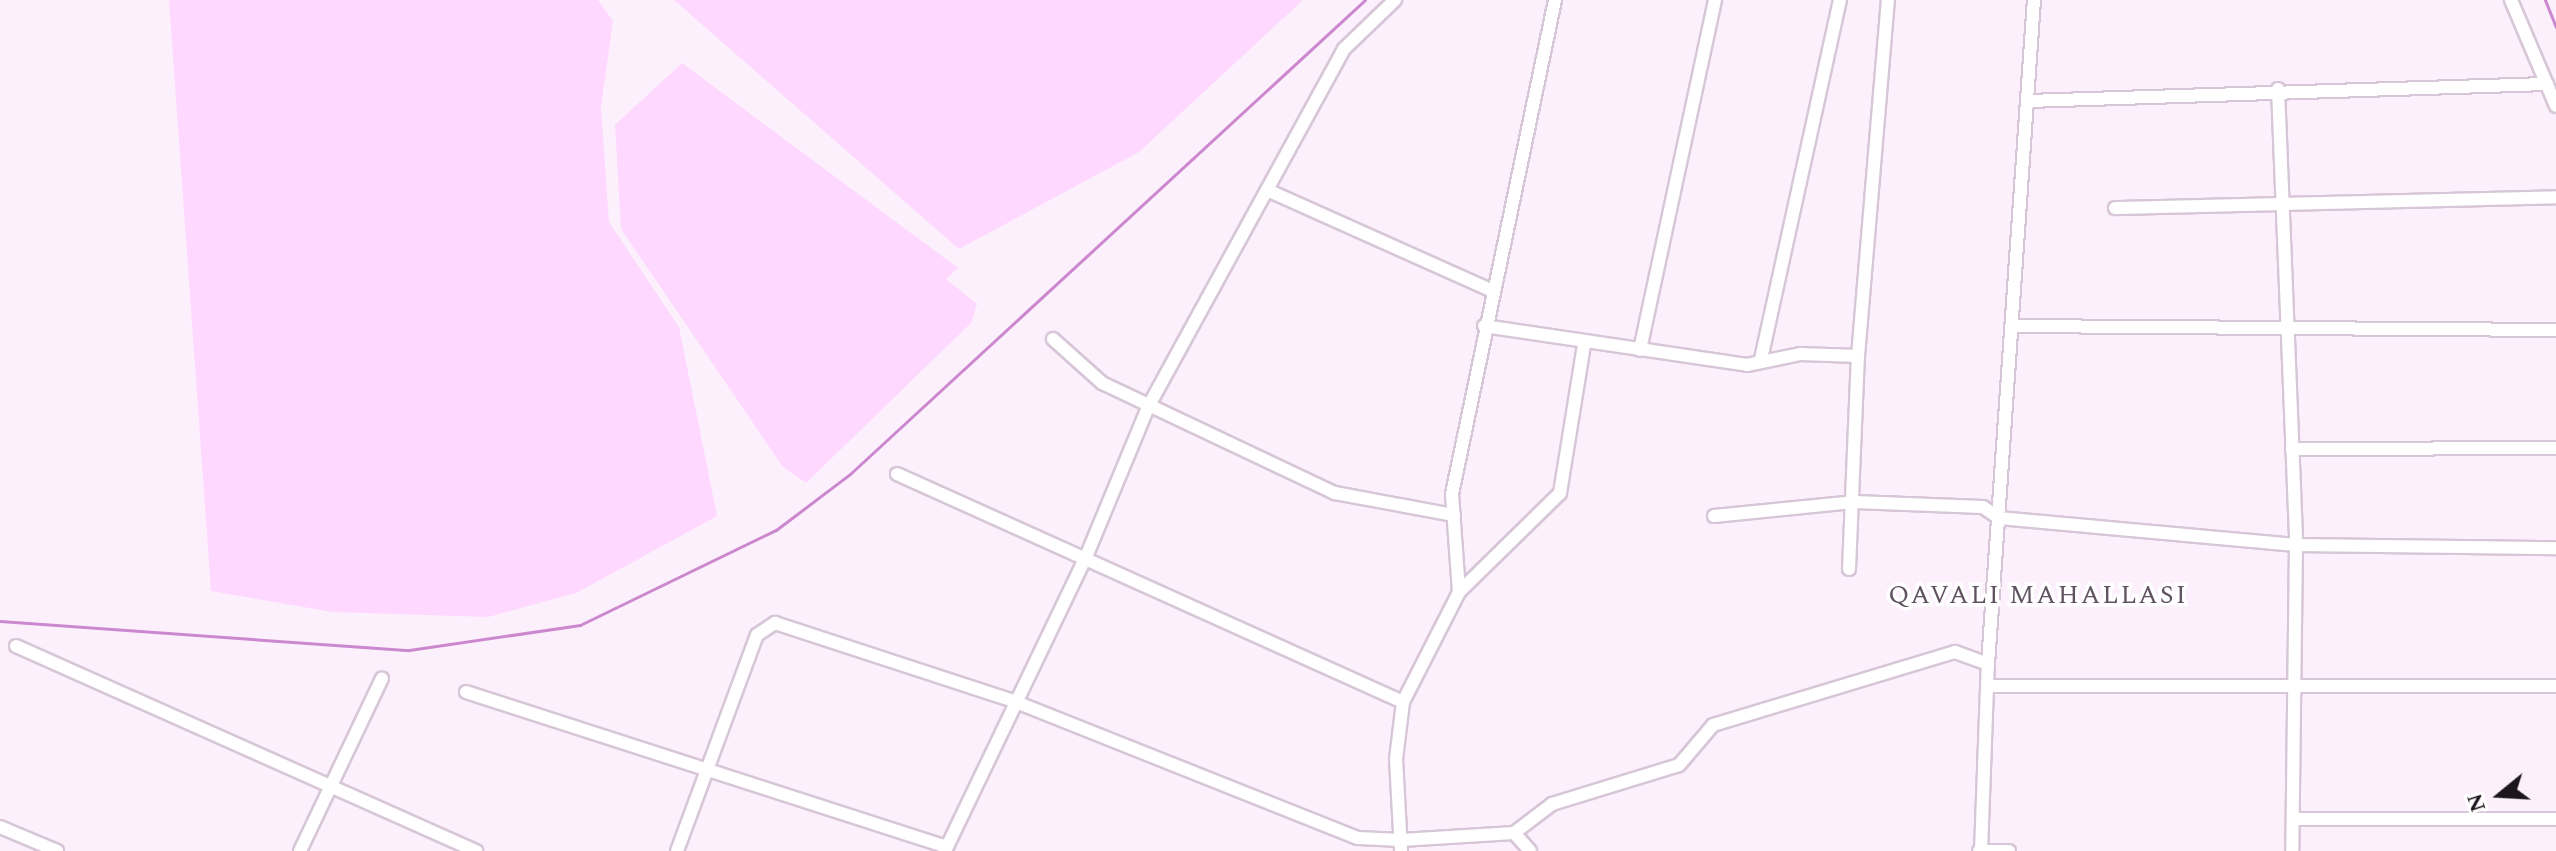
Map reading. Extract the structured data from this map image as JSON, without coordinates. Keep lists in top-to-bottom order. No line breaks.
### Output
{"districts":["QAVALI MAHALLASI"],"north":"left"}
